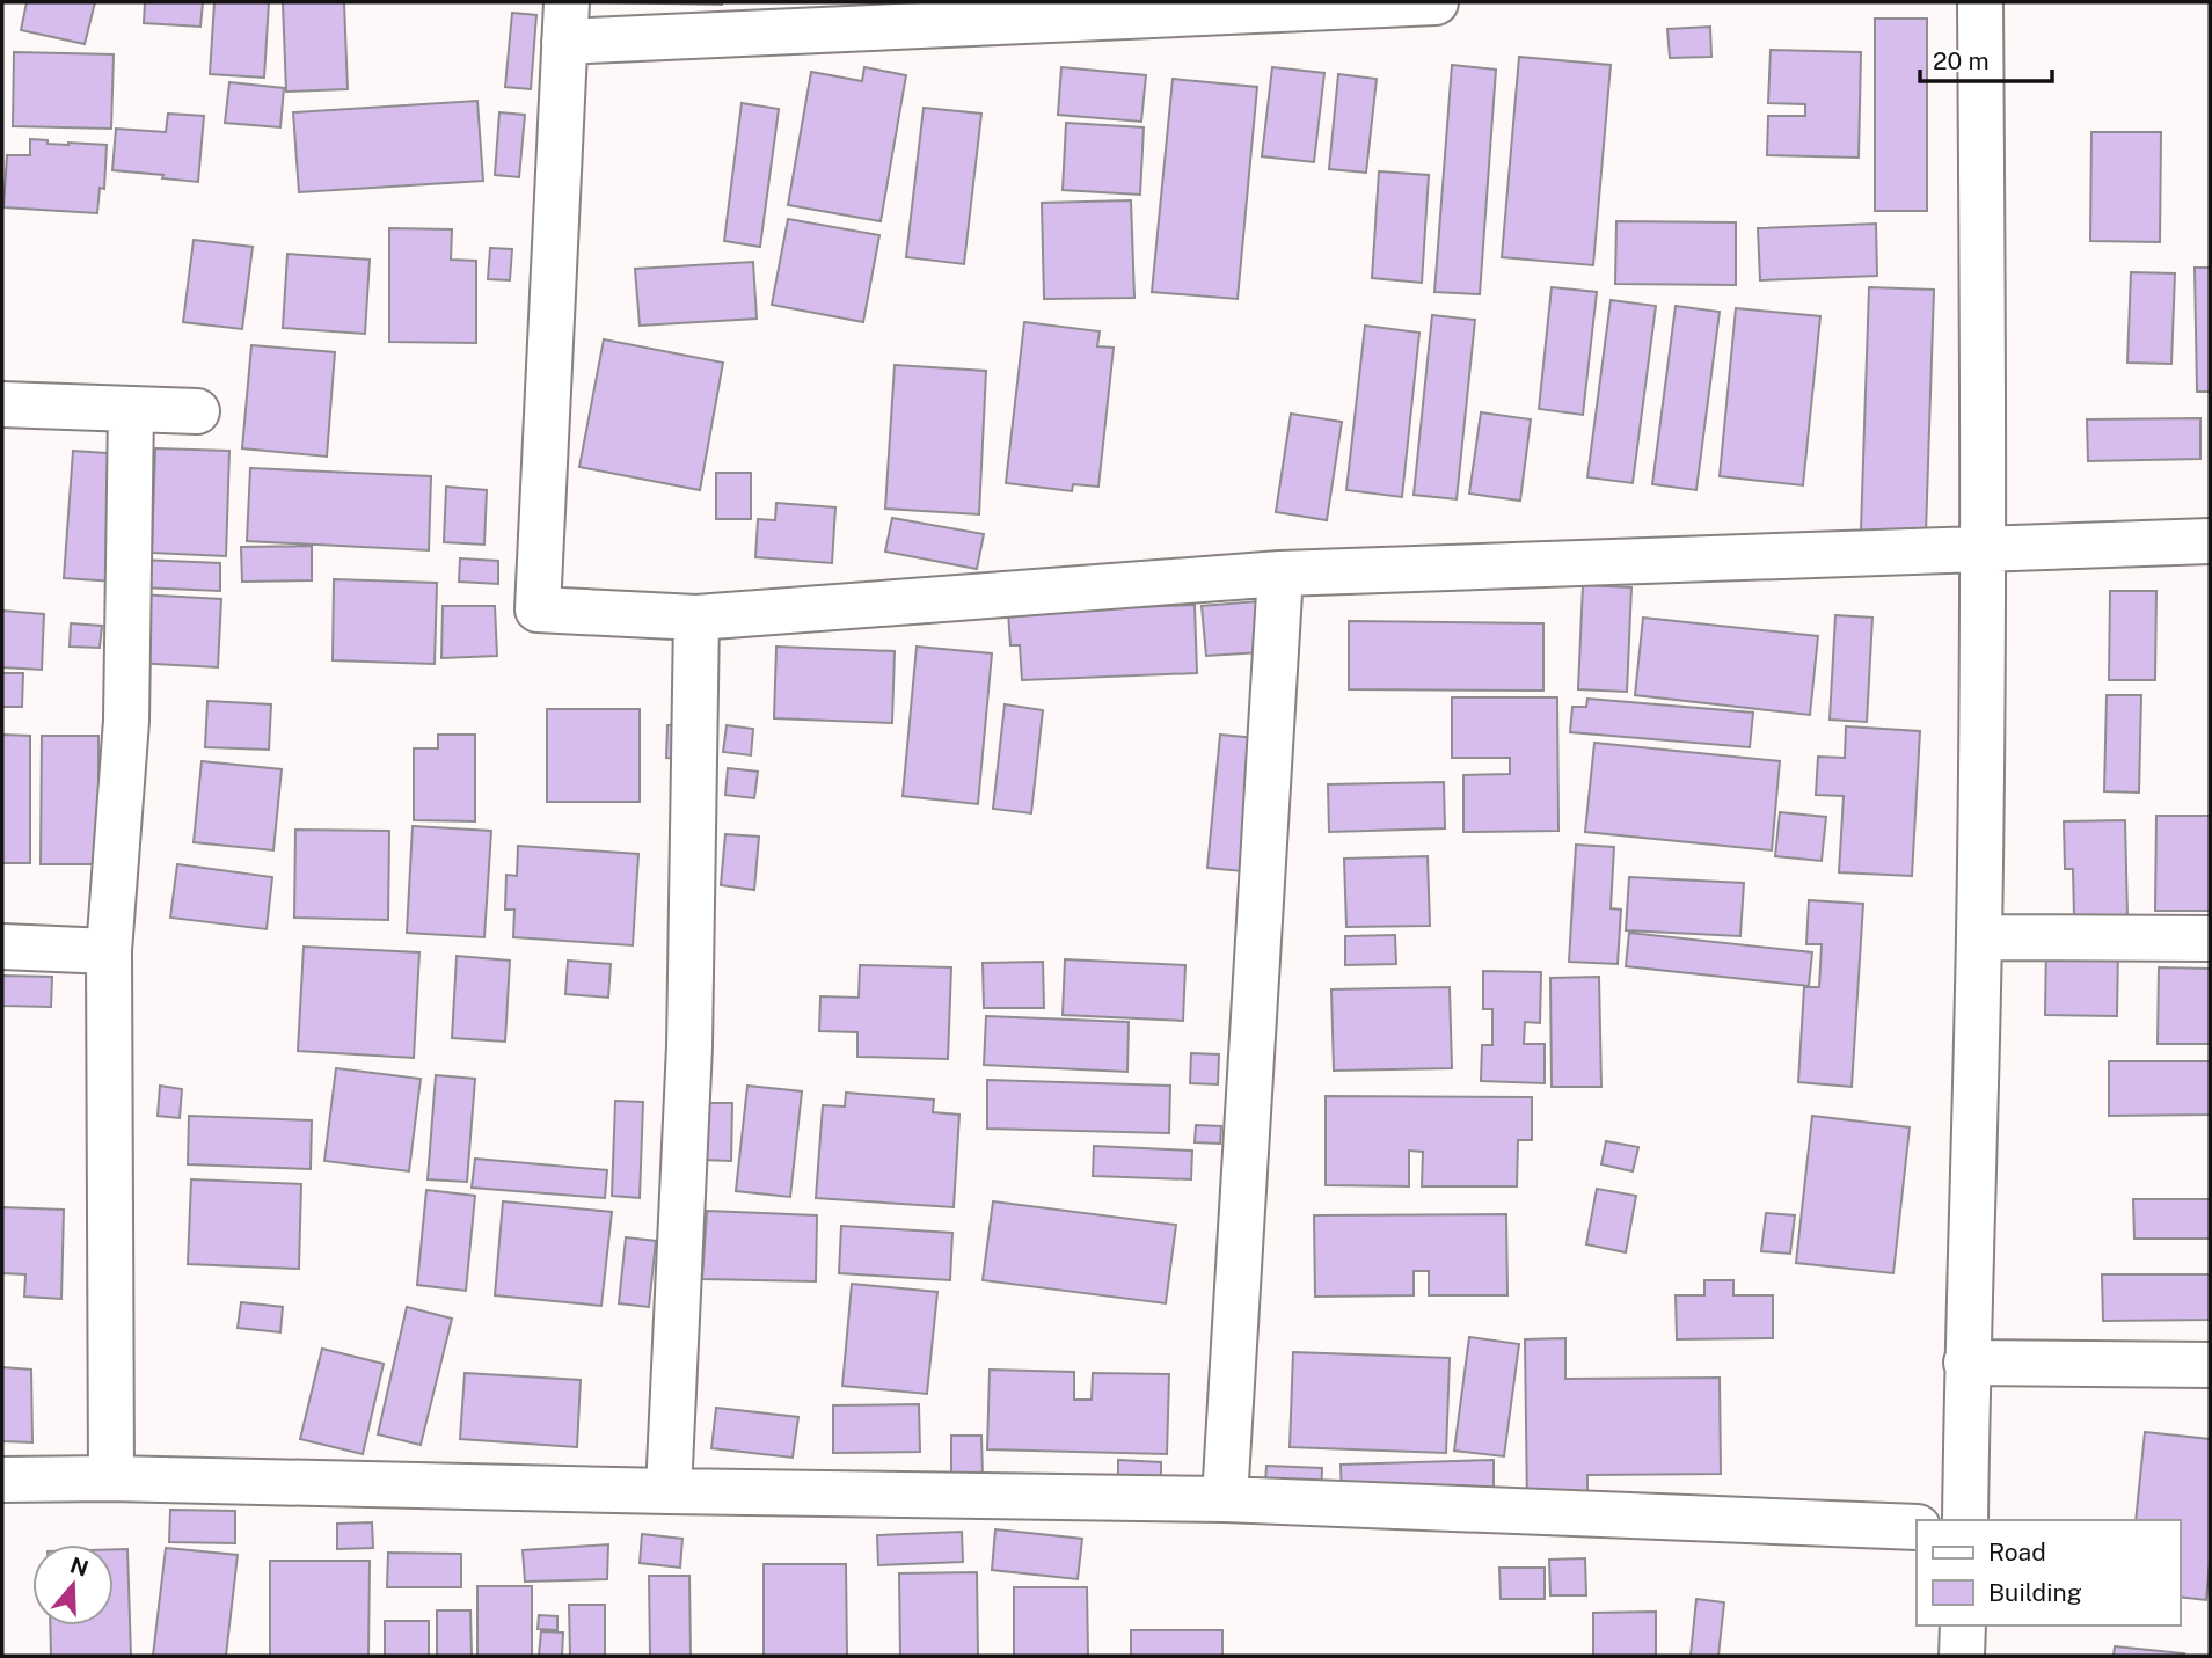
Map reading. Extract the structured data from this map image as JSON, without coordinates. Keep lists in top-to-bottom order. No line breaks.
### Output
{"legend":["Road","Building"],"scale_bar":"20 m","north":"top"}
